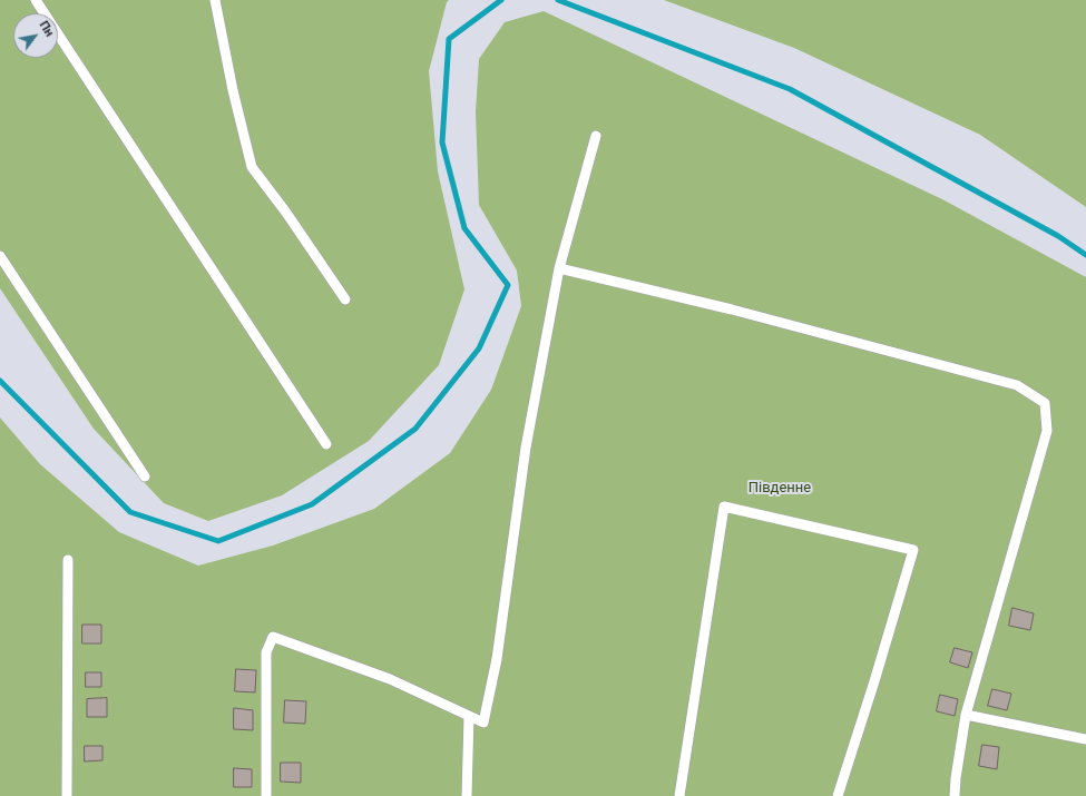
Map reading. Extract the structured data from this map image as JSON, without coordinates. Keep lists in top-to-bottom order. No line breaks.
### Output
{"parks":["Південне"],"north":"top right"}
